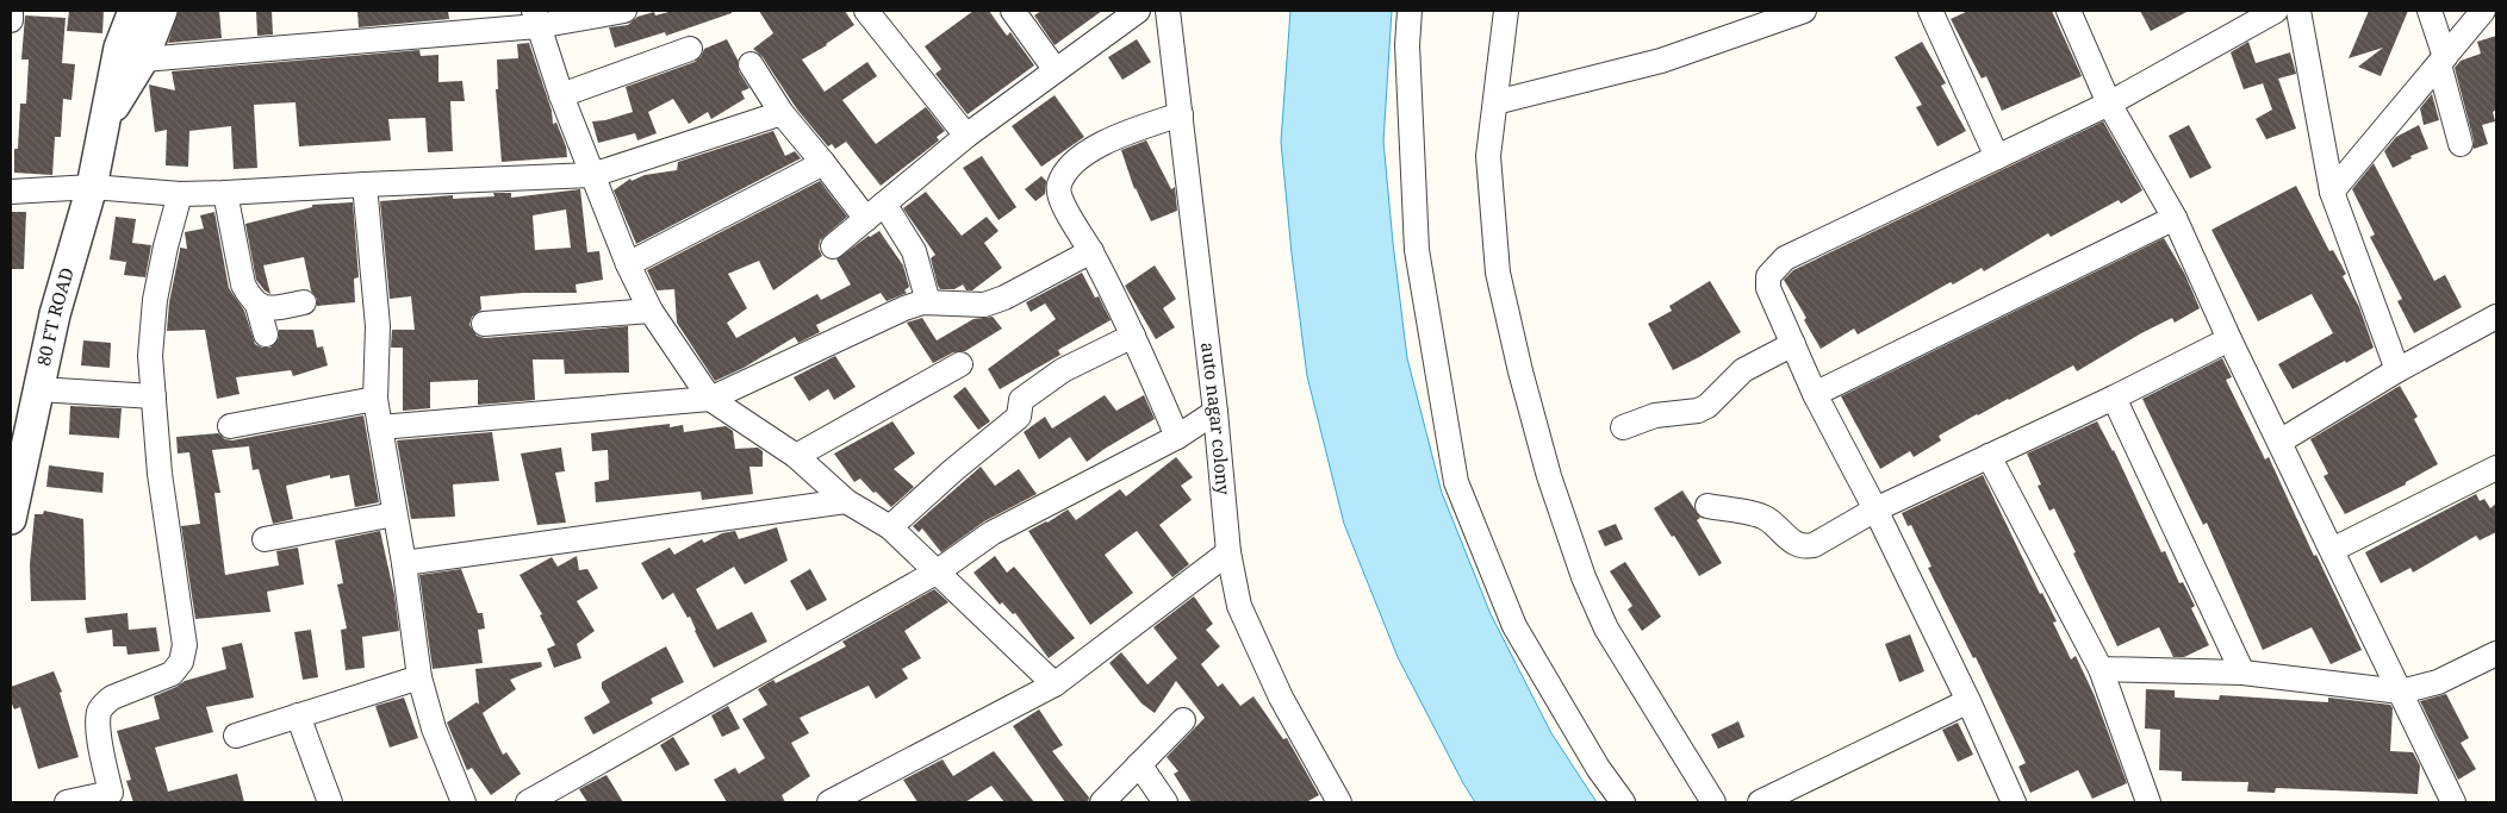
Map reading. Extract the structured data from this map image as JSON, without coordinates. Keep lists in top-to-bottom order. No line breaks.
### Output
{"streets":{"street":["80 FT ROAD","auto nagar colony"]}}
